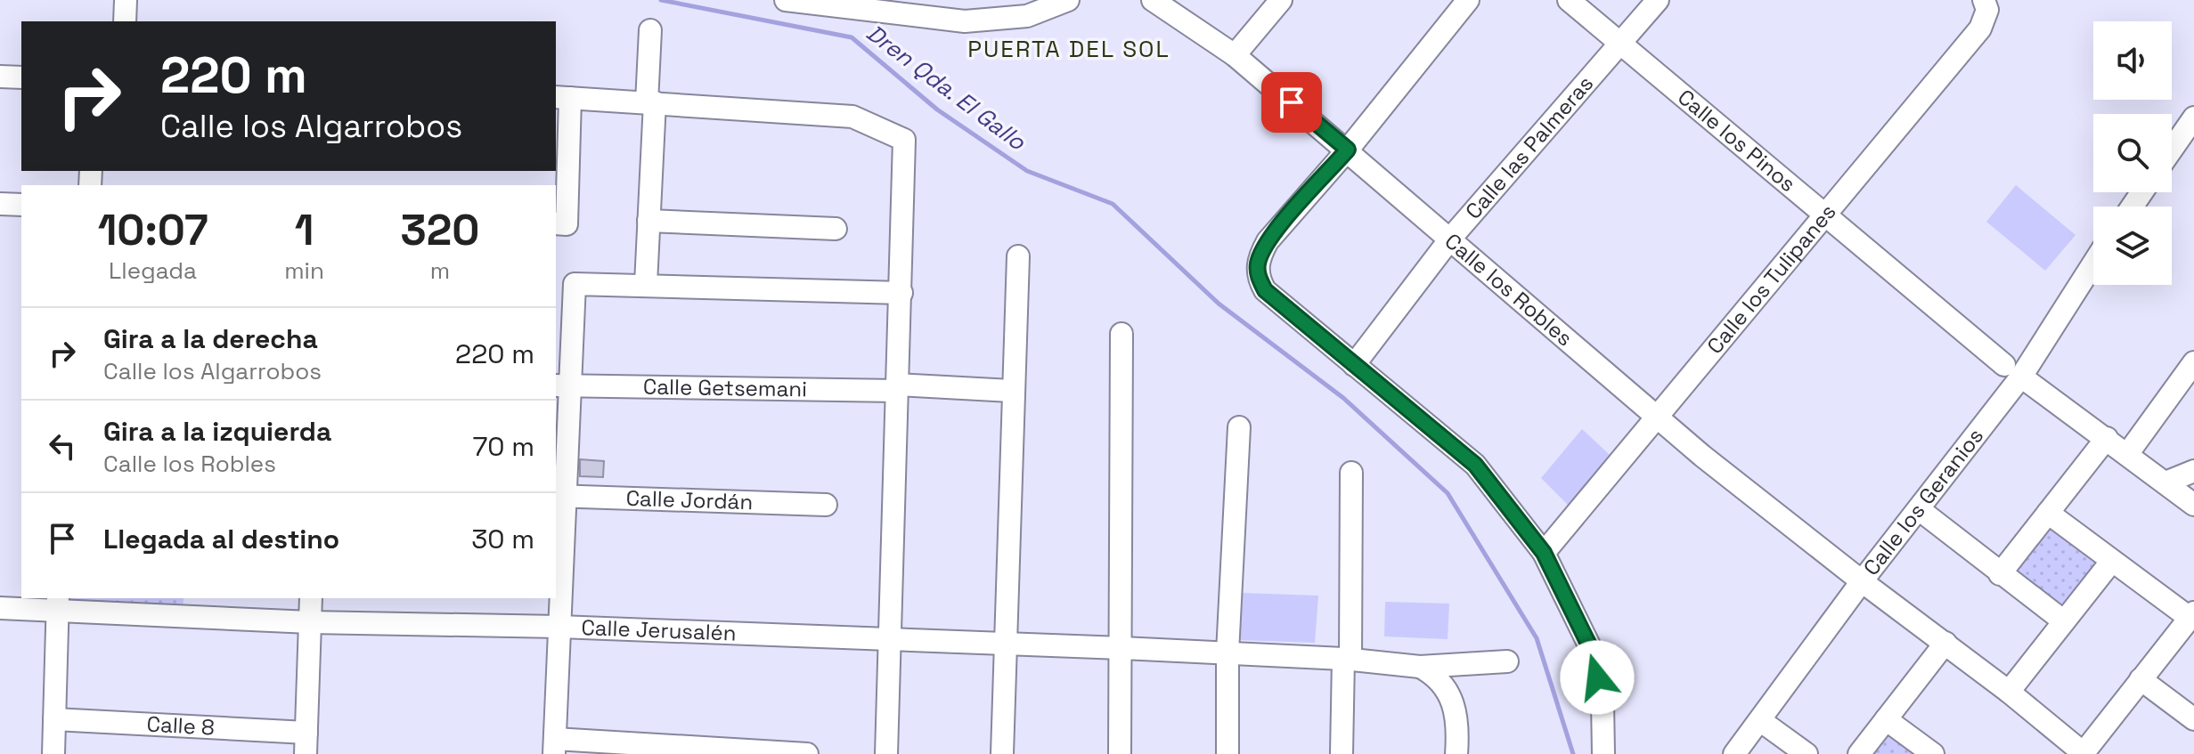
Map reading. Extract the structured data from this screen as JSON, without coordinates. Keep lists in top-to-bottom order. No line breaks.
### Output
{"streets":{"street":["Calle los Pinos","Calle las Palmeras","Calle los Tulipanes","Calle los Robles","Calle Getsemani","Calle Jordán","Calle los Geranios","Calle Jerusalén","Calle 8"]},"crossings":[["Calle los Pinos","Calle las Palmeras"],["Calle los Pinos","Calle los Tulipanes"],["Calle los Pinos","Calle los Geranios"],["Calle las Palmeras","Calle los Robles"],["Calle los Tulipanes","Calle los Robles"],["Calle los Robles","Calle los Geranios"]],"districts":["PUERTA DEL SOL"],"water":["Dren Qda. El Gallo"],"page":{"turn":["220 m","Calle los Algarrobos"],"eta":["10:07","Llegada","1","min","320","m"],"list":[{"name":"Gira a la derecha","note":"Calle los Algarrobos","value":"220 m"},{"name":"Gira a la izquierda","note":"Calle los Robles","value":"70 m"},{"name":"Llegada al destino","value":"30 m"}]}}
